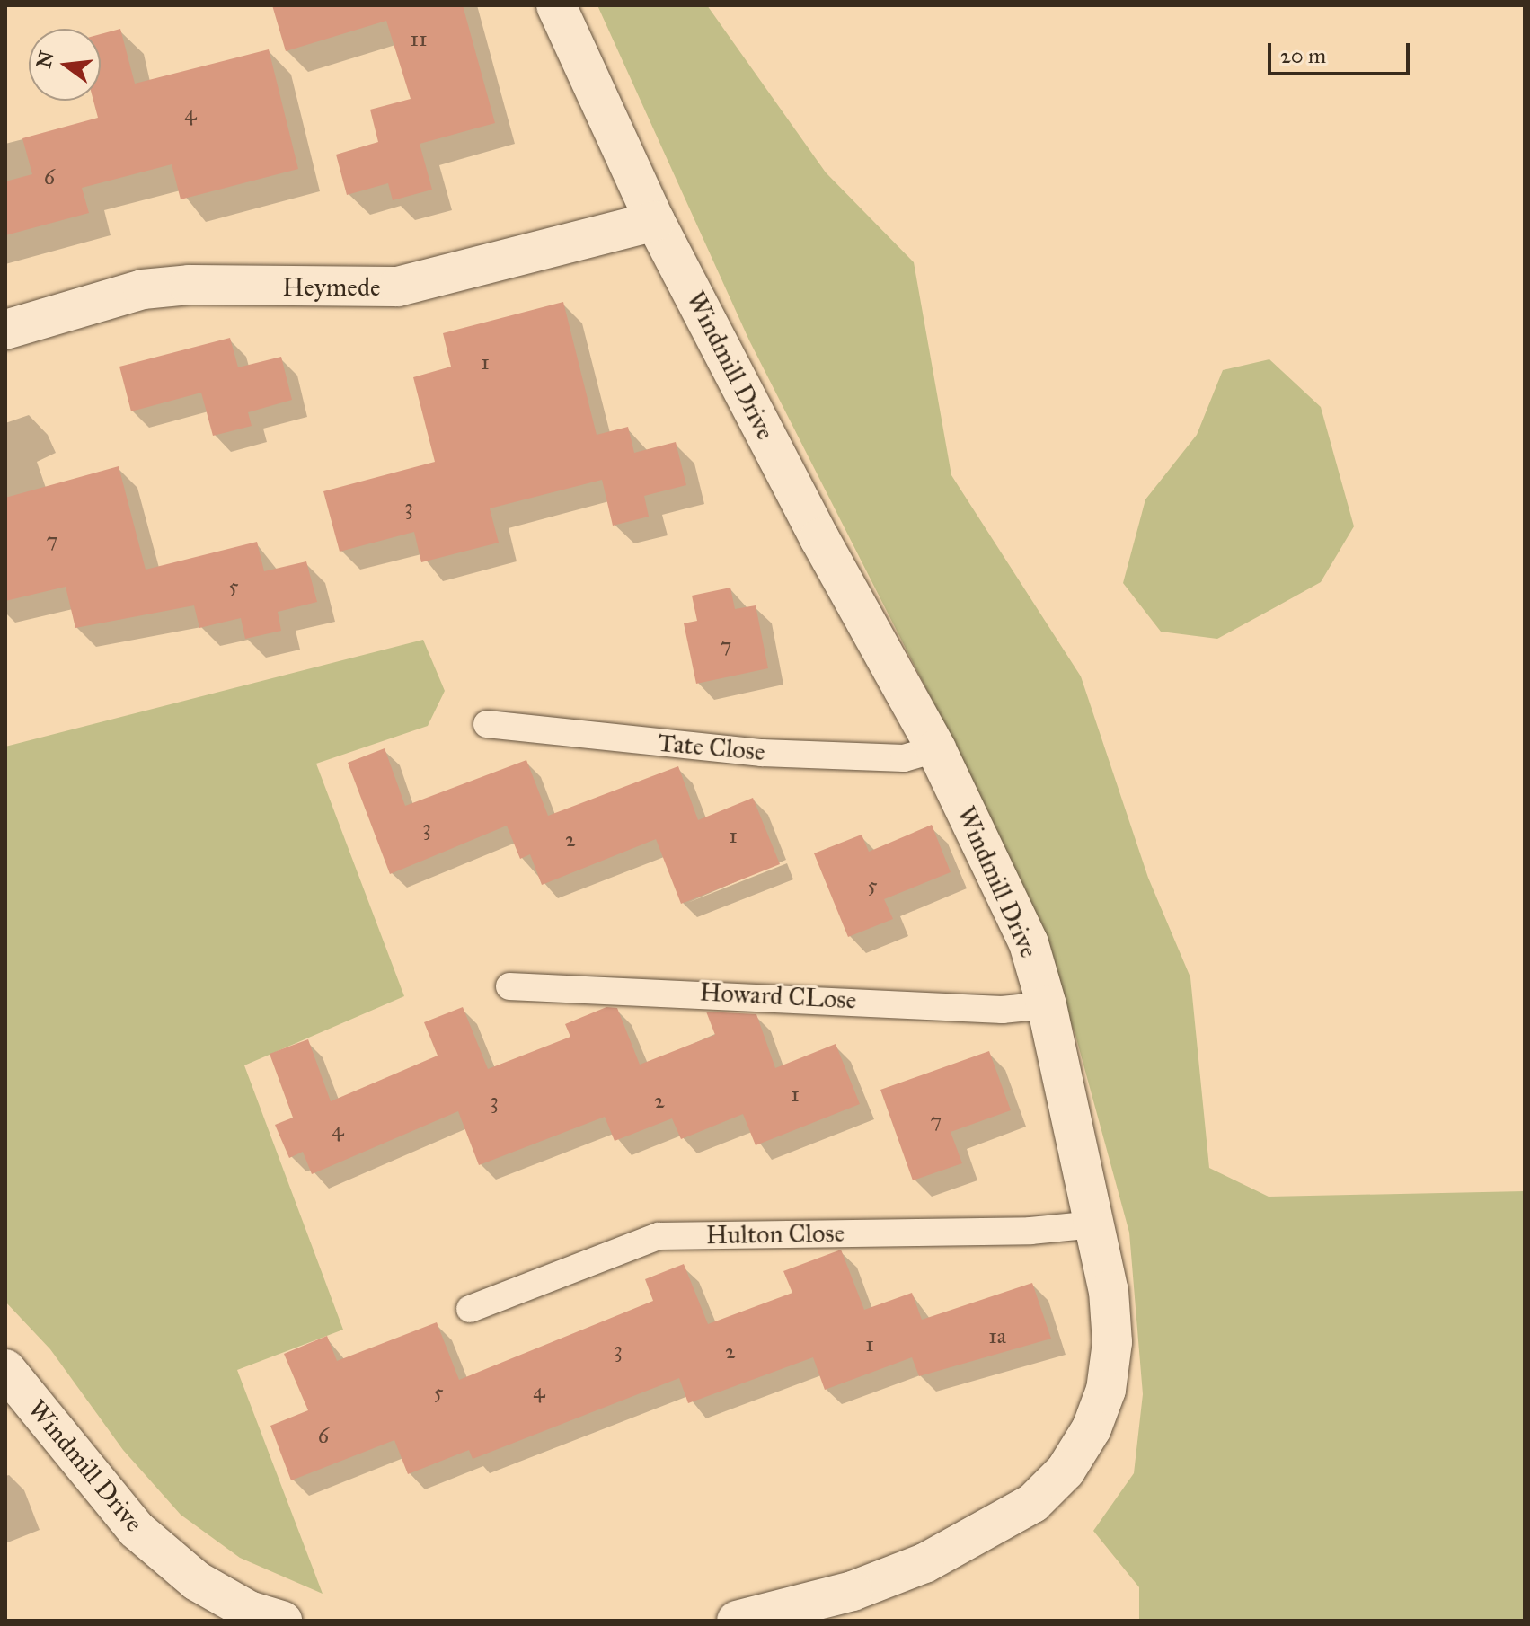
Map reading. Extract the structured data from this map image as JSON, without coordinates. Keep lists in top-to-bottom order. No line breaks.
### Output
{"streets":{"street":["Heymede","Windmill Drive"],"lane":["Tate Close","Howard CLose","Hulton Close"]},"crossings":[["Heymede","Windmill Drive"],["Windmill Drive","Tate Close"],["Windmill Drive","Howard CLose"],["Windmill Drive","Hulton Close"]],"house_numbers":["11","4","6","1","3","7","5","7","3","1","2","5","1","3","2","7","4","1a","1","3","2","4","5","6"],"scale_bar":"20 m","north":"left"}
